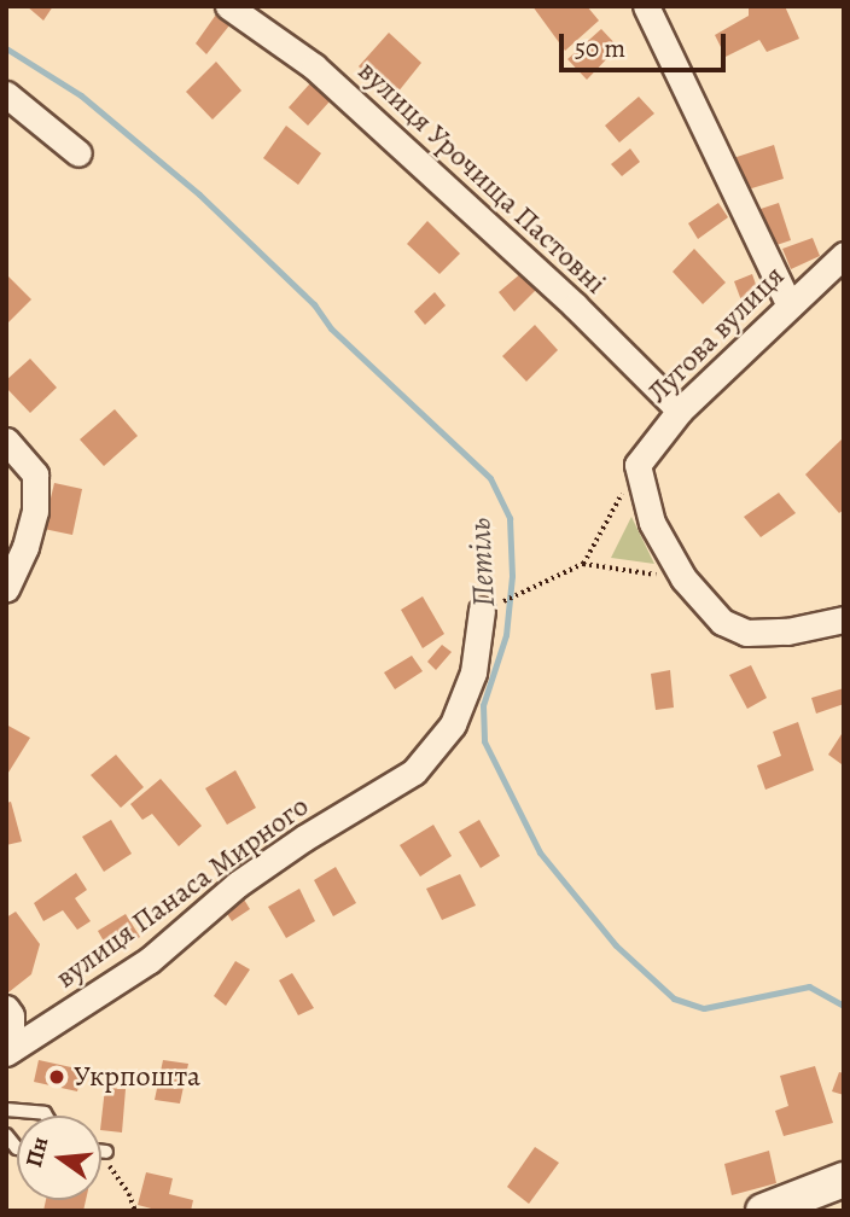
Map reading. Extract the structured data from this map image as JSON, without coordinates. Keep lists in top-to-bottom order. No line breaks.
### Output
{"streets":{"street":["вулиця Урочища Пастовні","Лугова вулиця","вулиця Панаса Мирного"]},"crossings":[["вулиця Урочища Пастовні","Лугова вулиця"]],"water":["Петіль"],"places":["Укрпошта"],"scale_bar":"50 m","north":"left"}
